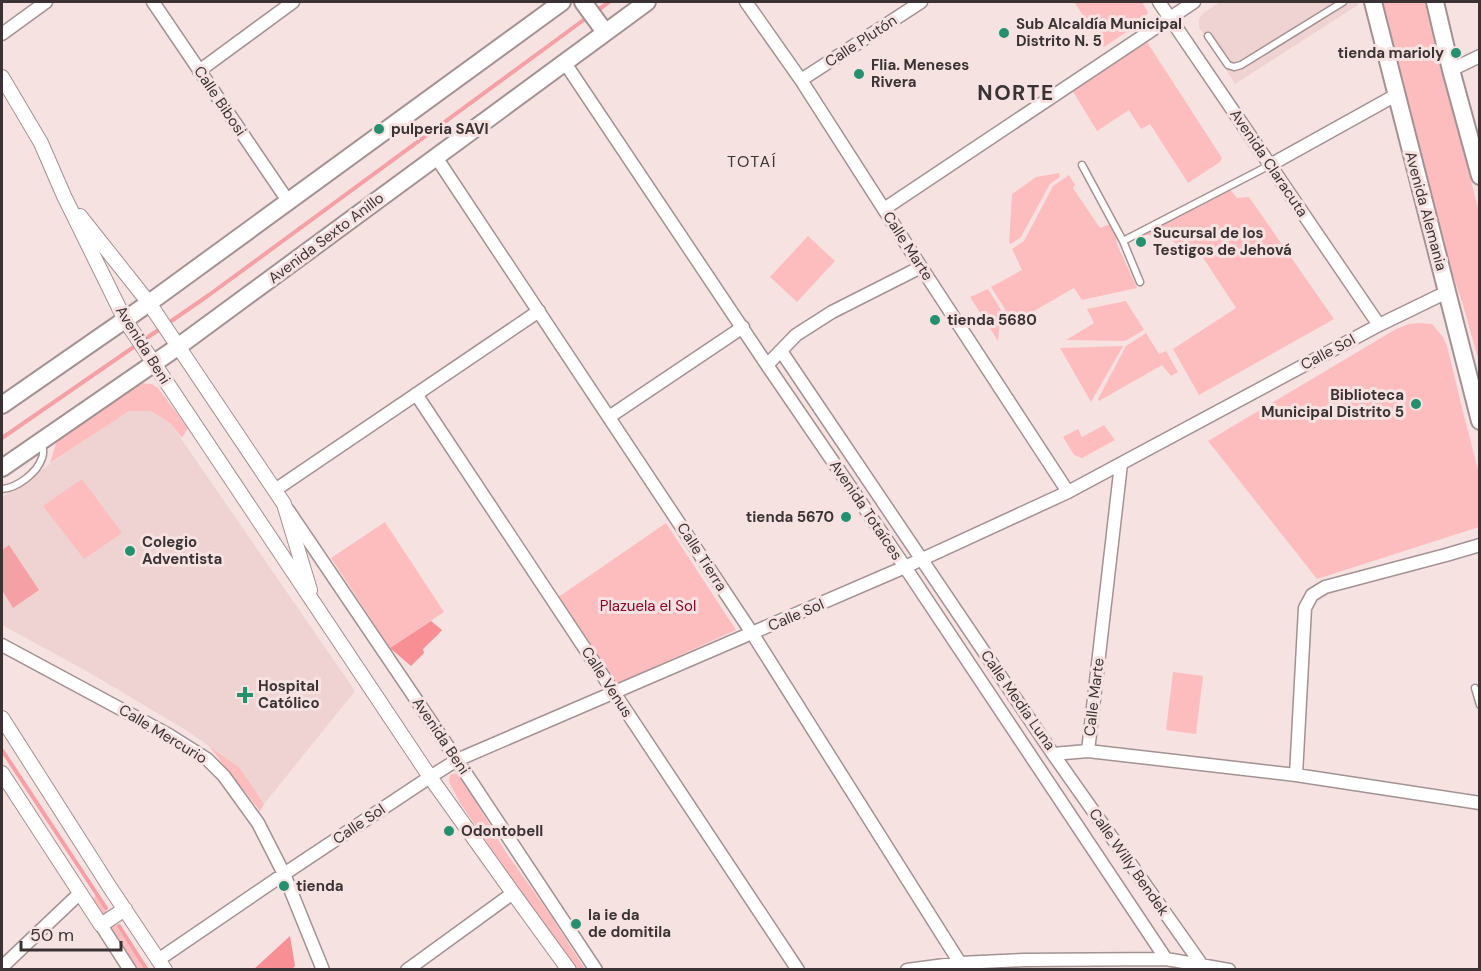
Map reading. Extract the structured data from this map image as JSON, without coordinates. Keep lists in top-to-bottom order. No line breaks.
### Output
{"streets":{"main road":["Avenida Alemania","Avenida Sexto Anillo"],"street":["Calle Plutón","Calle Bibosi","Avenida Claracuta","Calle Marte","Avenida Beni","Calle Sol","Avenida Totaíces","Calle Tierra","Calle Venus","Calle Media Luna","Calle Mercurio","Calle Willy Bendek"]},"crossings":[["Calle Plutón","Calle Marte"],["Avenida Claracuta","Calle Sol"],["Avenida Alemania","Calle Sol"],["Avenida Sexto Anillo","Avenida Beni"],["Avenida Sexto Anillo","Avenida Totaíces"],["Avenida Sexto Anillo","Calle Tierra"],["Calle Marte","Calle Sol"],["Calle Marte","Calle Media Luna"],["Avenida Beni","Calle Sol"],["Calle Sol","Avenida Totaíces"],["Calle Sol","Calle Tierra"],["Calle Sol","Calle Venus"],["Calle Sol","Calle Media Luna"],["Calle Sol","Calle Mercurio"],["Calle Media Luna","Calle Willy Bendek"]],"districts":["NORTE","TOTAÍ"],"parks":["Plazuela el Sol"],"places":{"other":["Sub Alcaldía Municipal Distrito N. 5","tienda marioly","Flia. Meneses Rivera","pulperia SAVI","Sucursal de los Testigos de Jehová","tienda 5680","Biblioteca Municipal Distrito 5","tienda 5670","Colegio Adventista","Odontobell","tienda","la ie da de domitila"],"health":["Hospital Católico"]},"scale_bar":"50 m"}
